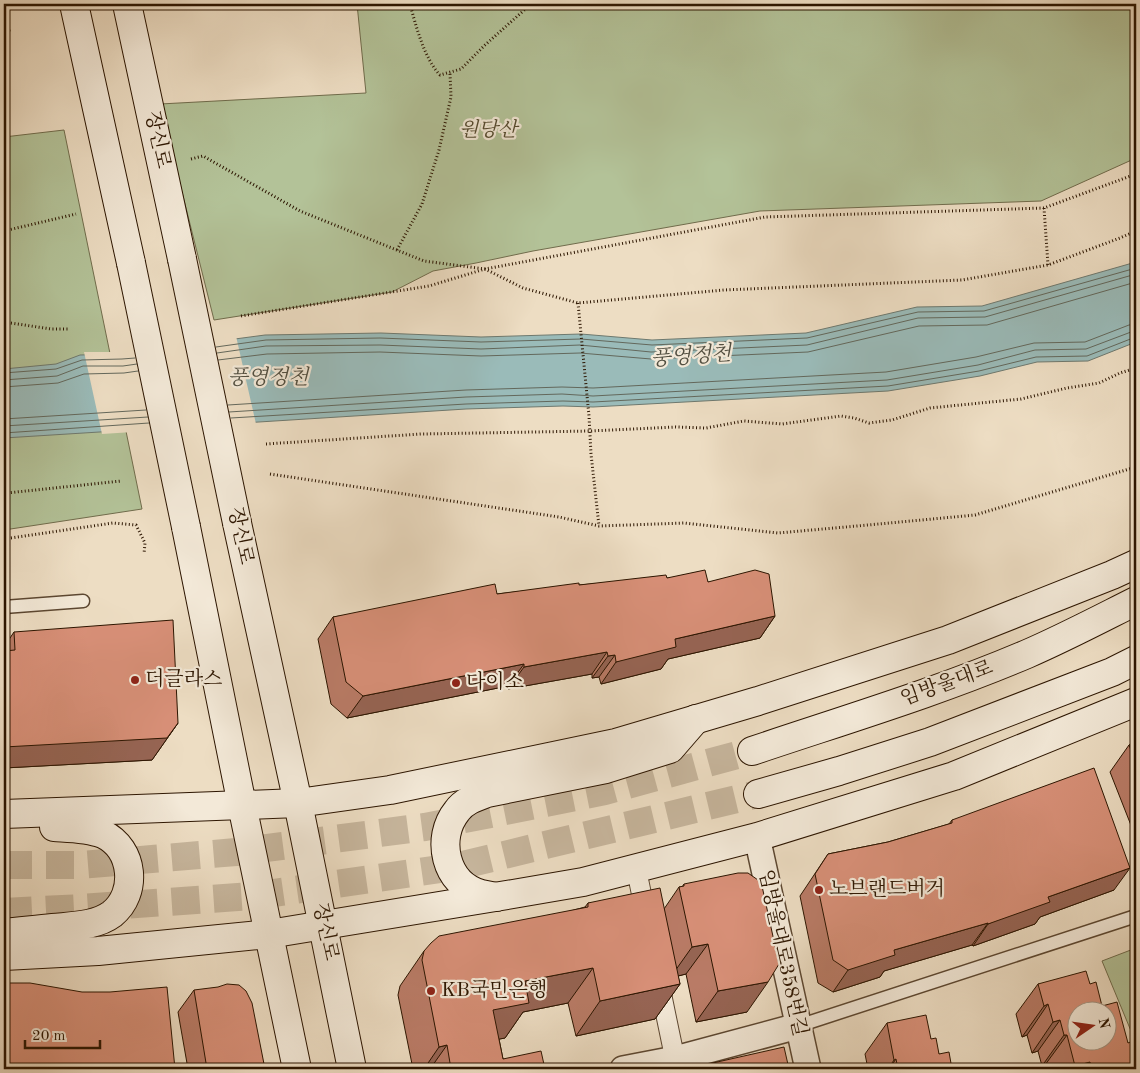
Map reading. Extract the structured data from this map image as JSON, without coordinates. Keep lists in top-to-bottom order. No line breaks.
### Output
{"streets":{"main road":["장신로","임방울대로"],"street":["임방울대로358번길"]},"water":["풍영정천"],"parks":["원당산"],"places":["더글라스","다이소","노브랜드버거","KB국민은행"],"scale_bar":"20 m","north":"right"}
